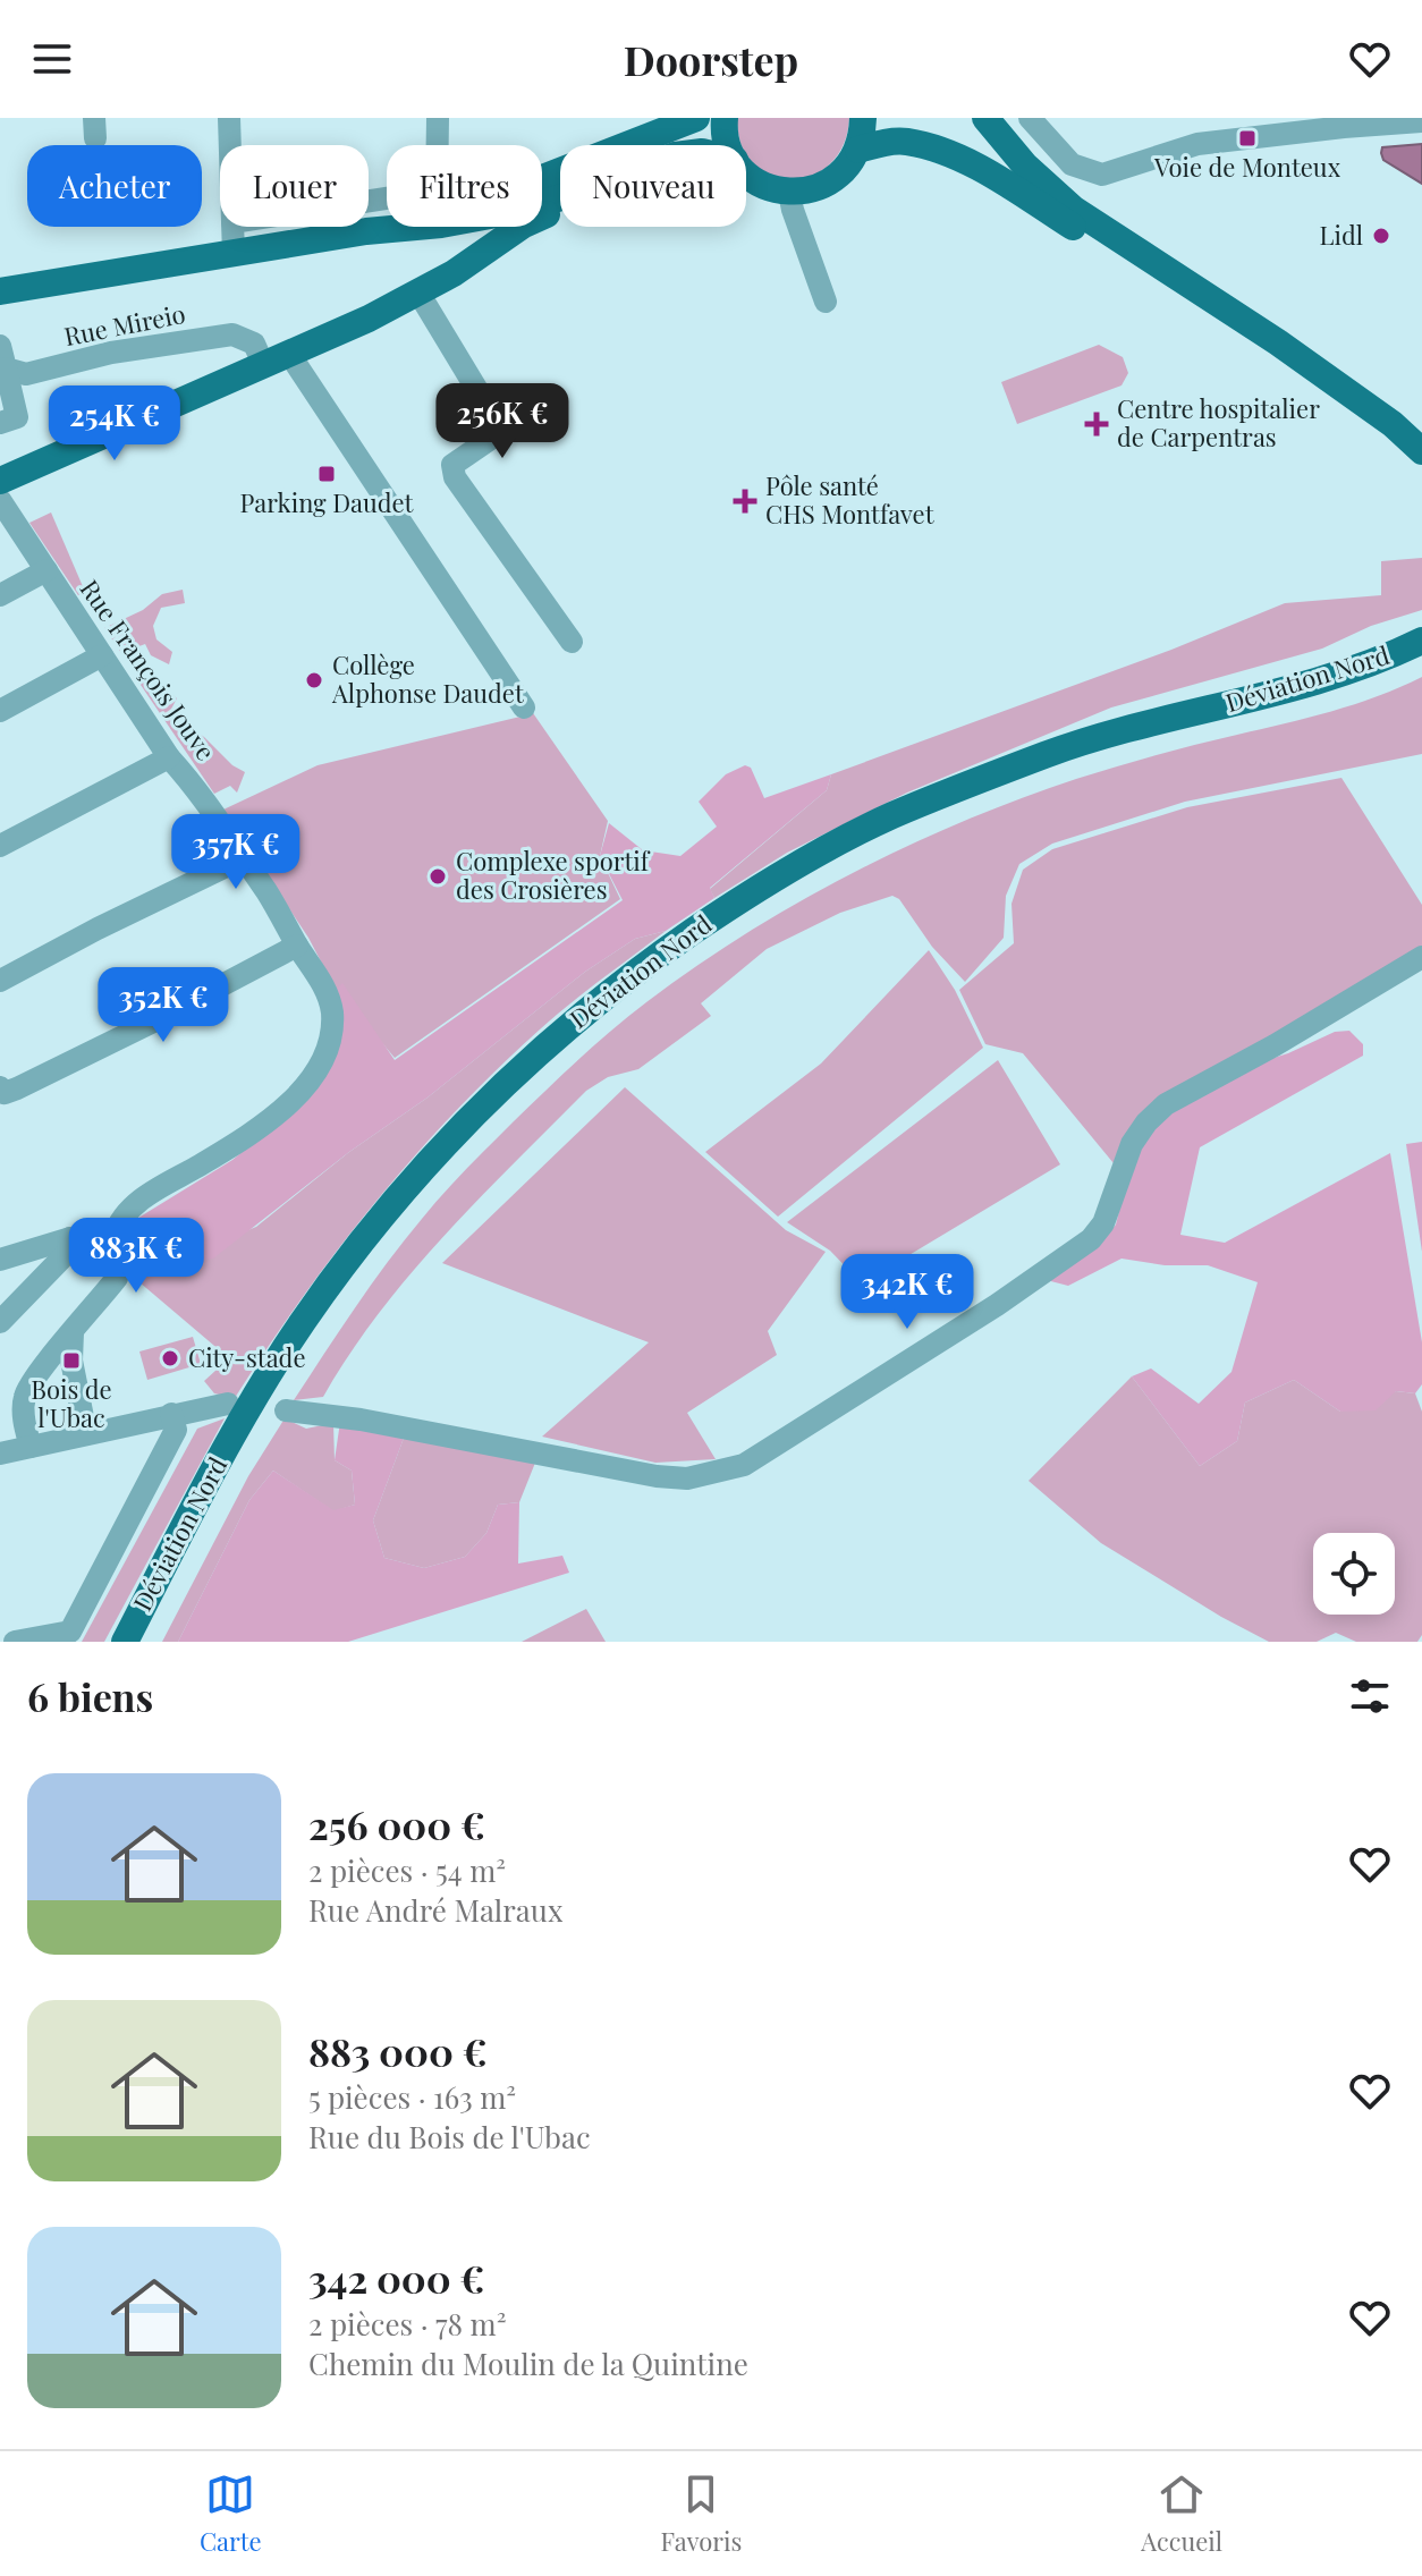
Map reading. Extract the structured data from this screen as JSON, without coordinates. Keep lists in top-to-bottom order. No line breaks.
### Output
{"streets":{"main road":["Déviation Nord"],"street":["Rue Mireio","Rue François Jouve"]},"places":{"transit":["Voie de Monteux","Parking Daudet","Bois de l'Ubac"],"other":["Lidl","Collège Alphonse Daudet","Complexe sportif des Crosières","City-stade"],"health":["Centre hospitalier de Carpentras","Pôle santé CHS Montfavet"]},"page":{"header":"Doorstep","chip":["Acheter","Louer","Filtres","Nouveau"],"price":["256K €","254K €","357K €","352K €","883K €","342K €"],"heading":"6 biens","list":[{"name":"256 000 €","note":"2 pièces · 54 m² · Rue André Malraux"},{"name":"883 000 €","note":"5 pièces · 163 m² · Rue du Bois de l'Ubac"},{"name":"342 000 €","note":"2 pièces · 78 m² · Chemin du Moulin de la Quintine"}],"tabs":["Carte","Favoris","Accueil"]}}
